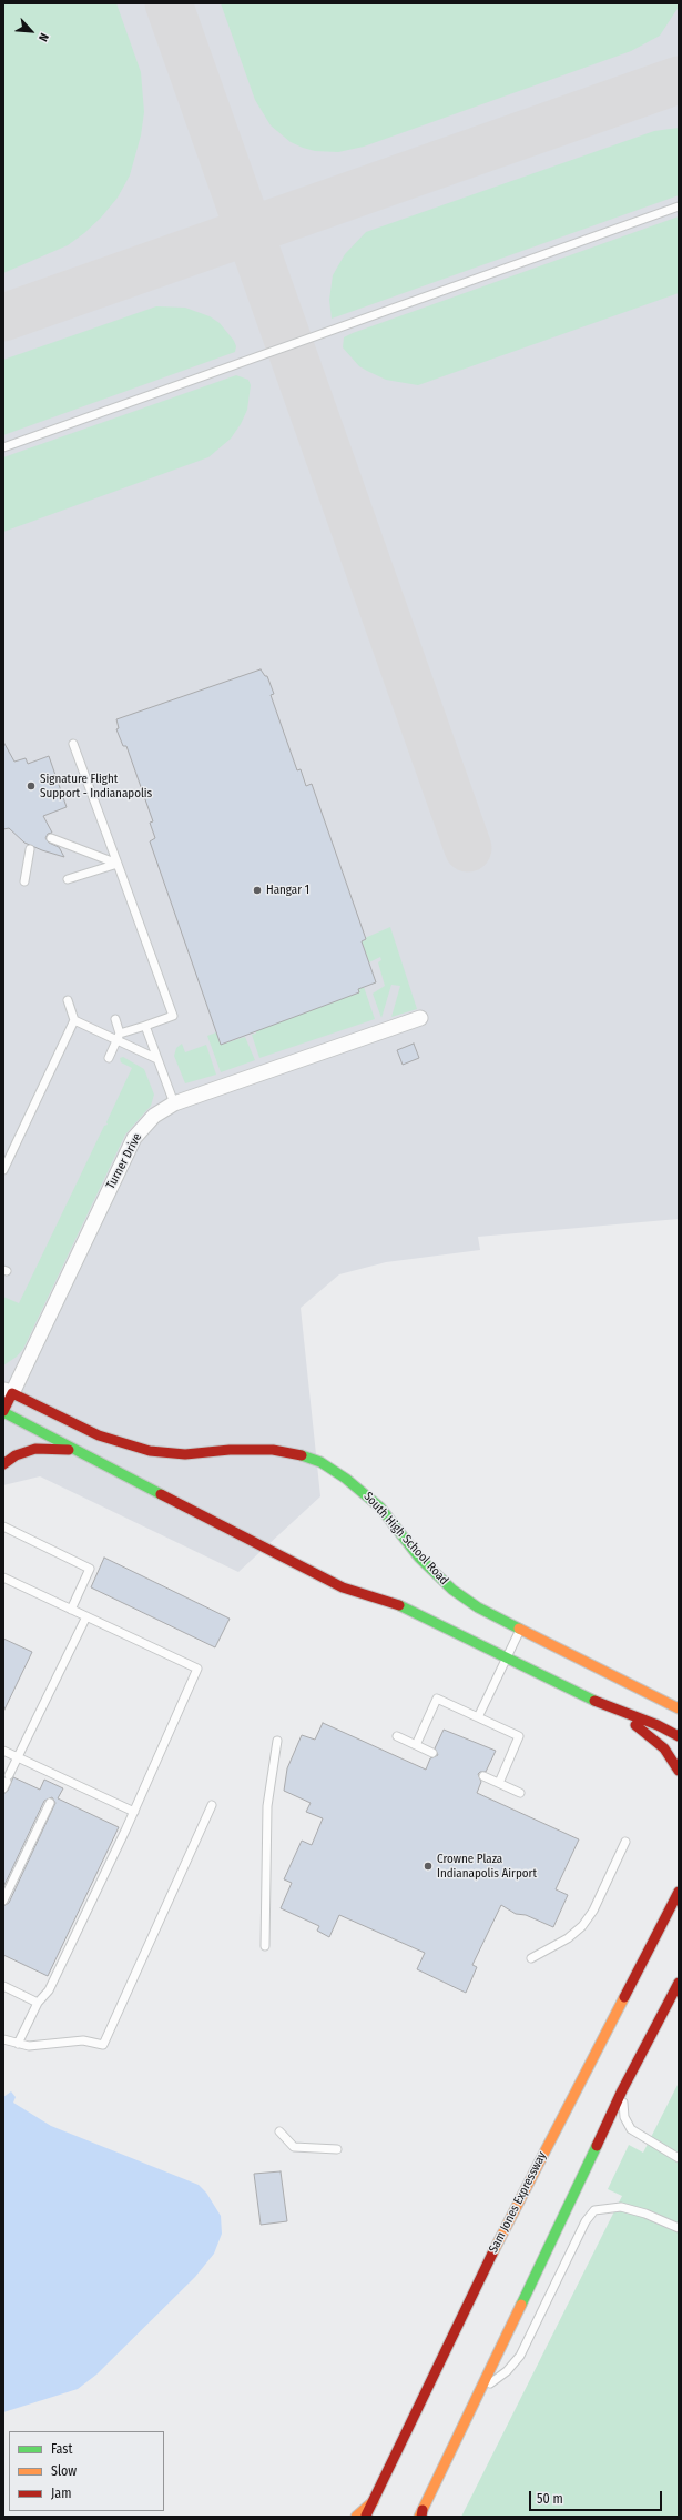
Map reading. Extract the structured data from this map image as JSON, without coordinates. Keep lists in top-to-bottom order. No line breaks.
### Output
{"streets":{"main road":["South High School Road","Sam Jones Expressway"],"street":["Turner Drive"]},"crossings":[["Turner Drive","South High School Road"]],"places":["Signature Flight Support - Indianapolis","Hangar 1","Crowne Plaza Indianapolis Airport"],"legend":["Fast","Slow","Jam"],"scale_bar":"50 m","north":"bottom right"}
